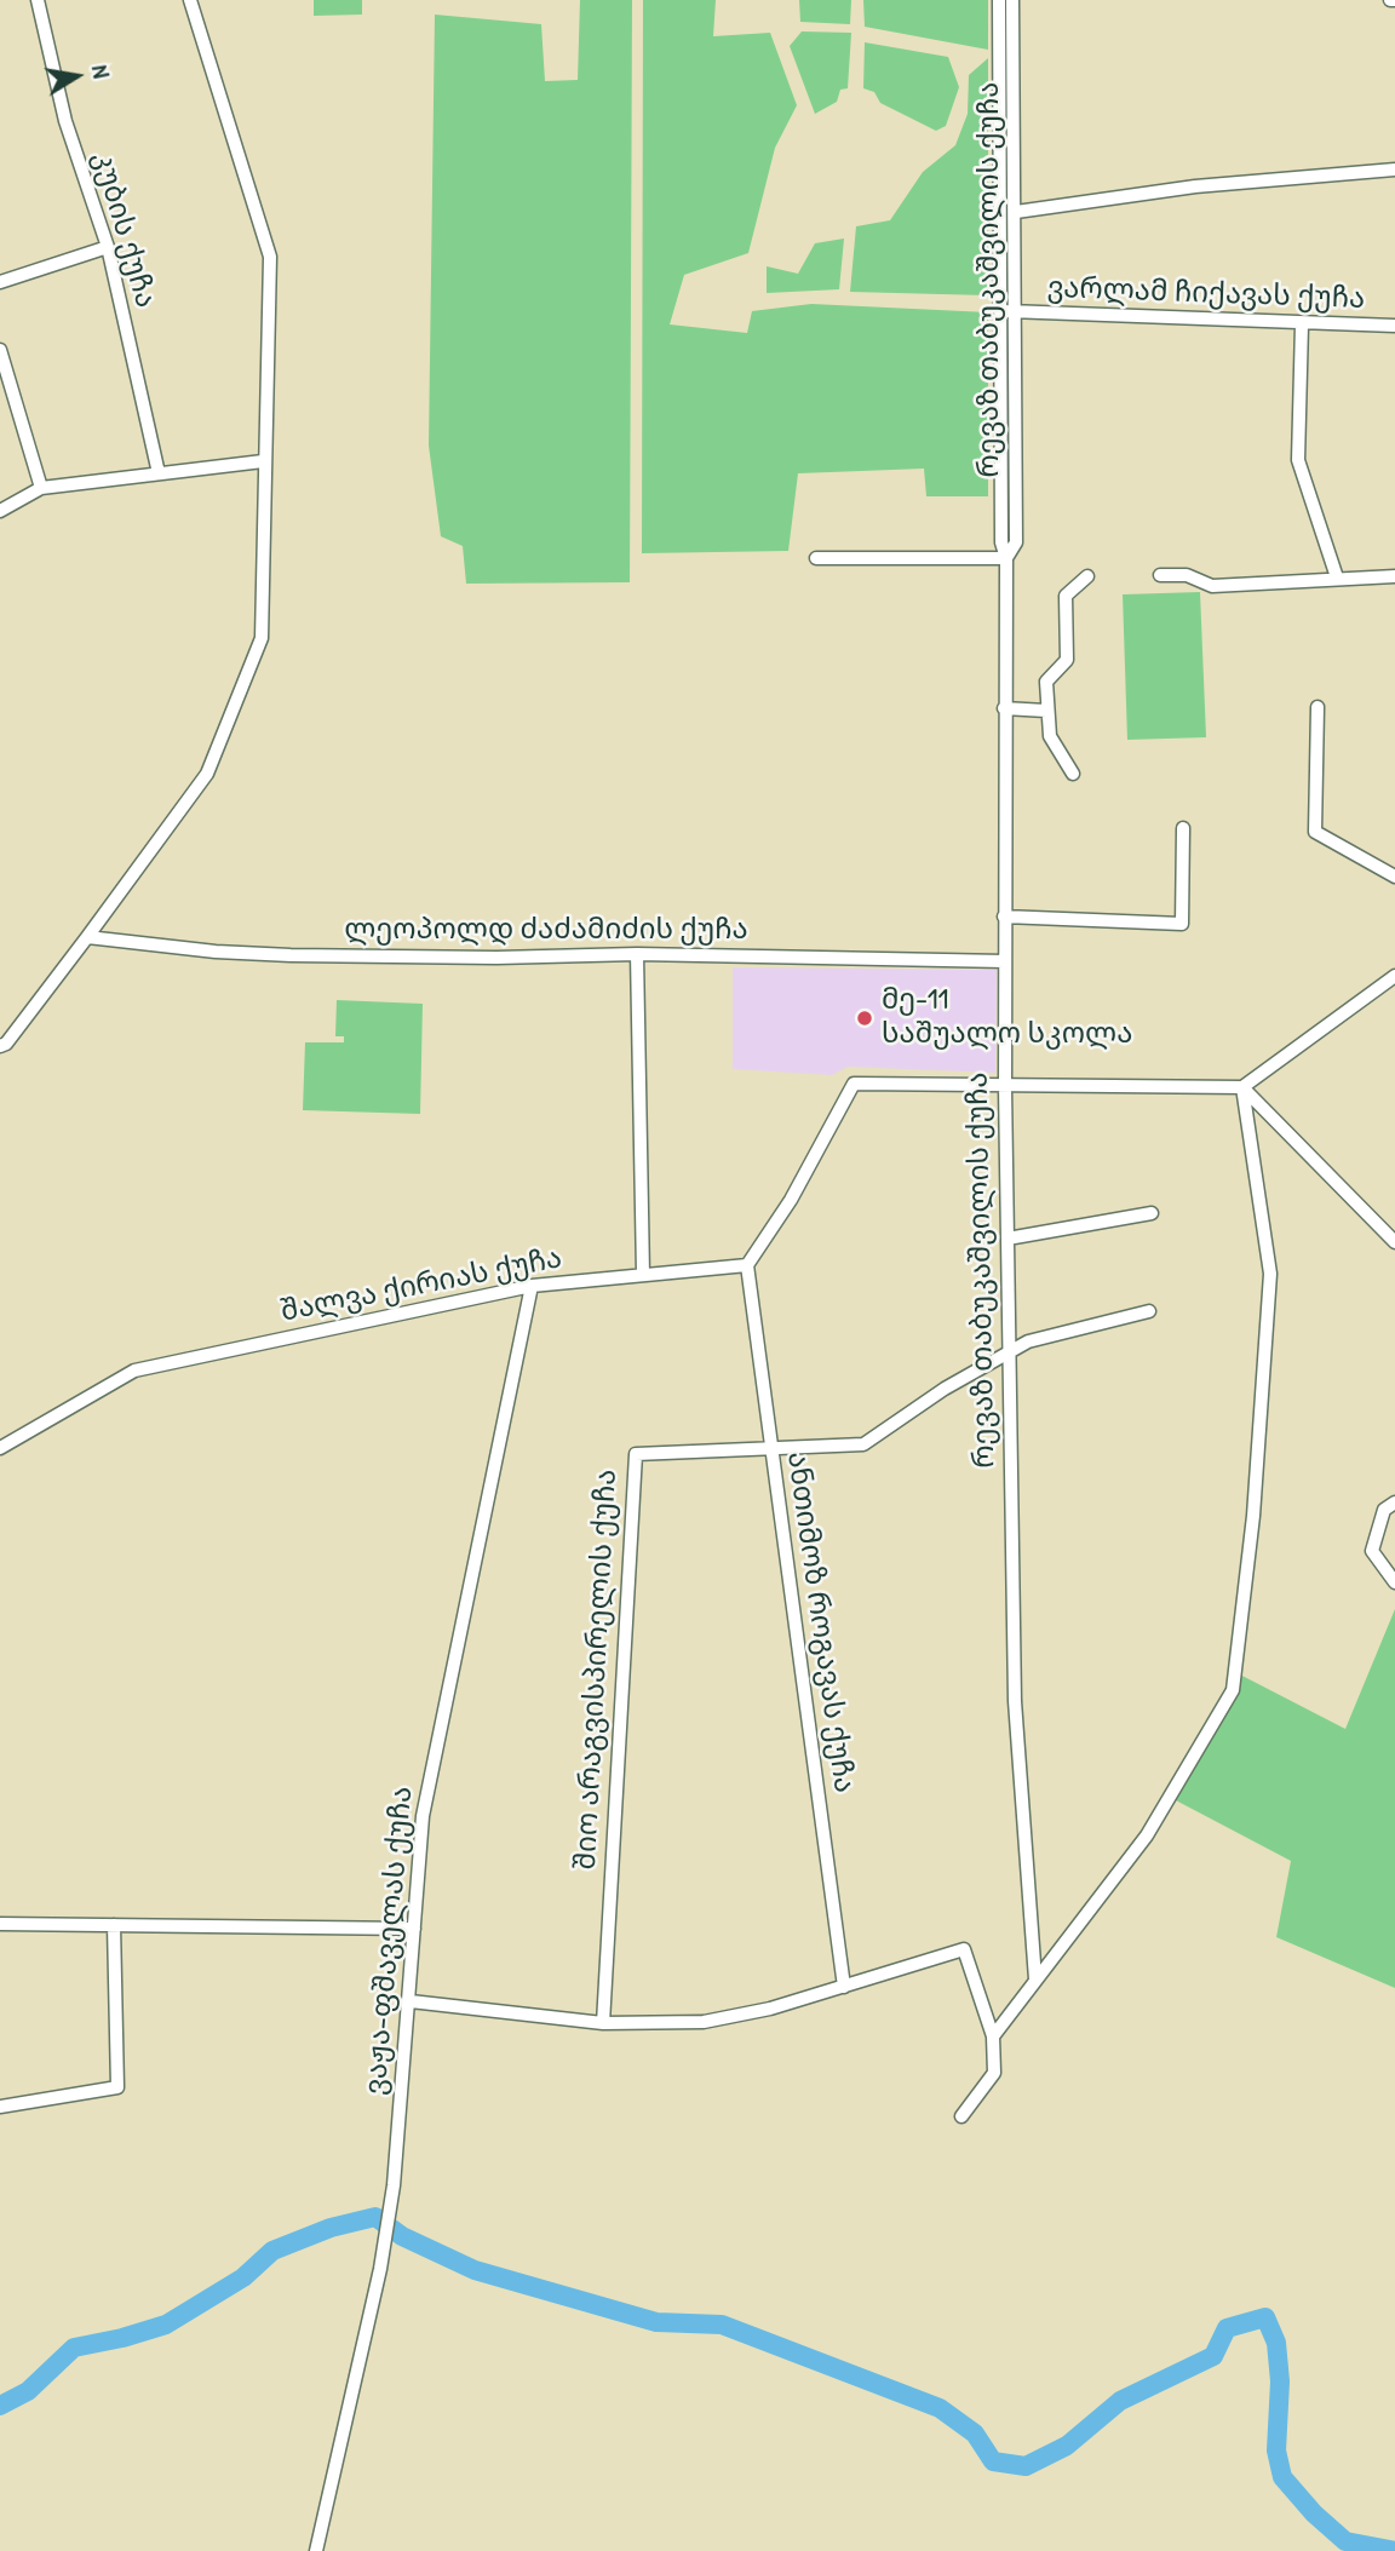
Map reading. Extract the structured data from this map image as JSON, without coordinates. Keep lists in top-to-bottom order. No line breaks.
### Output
{"streets":{"street":["კუბის ქუჩა","რევაზ თაბუკაშვილის ქუჩა","ვარლამ ჩიქავას ქუჩა","ლეოპოლდ ძაძამიძის ქუჩა","შალვა ქირიას ქუჩა","ანთიმოზ როგავას ქუჩა","შიო არაგვისპირელის ქუჩა","ვაჟა-ფშაველას ქუჩა"]},"crossings":[["რევაზ თაბუკაშვილის ქუჩა","ვარლამ ჩიქავას ქუჩა"],["რევაზ თაბუკაშვილის ქუჩა","ლეოპოლდ ძაძამიძის ქუჩა"],["შალვა ქირიას ქუჩა","ანთიმოზ როგავას ქუჩა"],["შალვა ქირიას ქუჩა","ვაჟა-ფშაველას ქუჩა"],["ანთიმოზ როგავას ქუჩა","შიო არაგვისპირელის ქუჩა"]],"places":["მე-11 საშუალო სკოლა"],"north":"right"}
